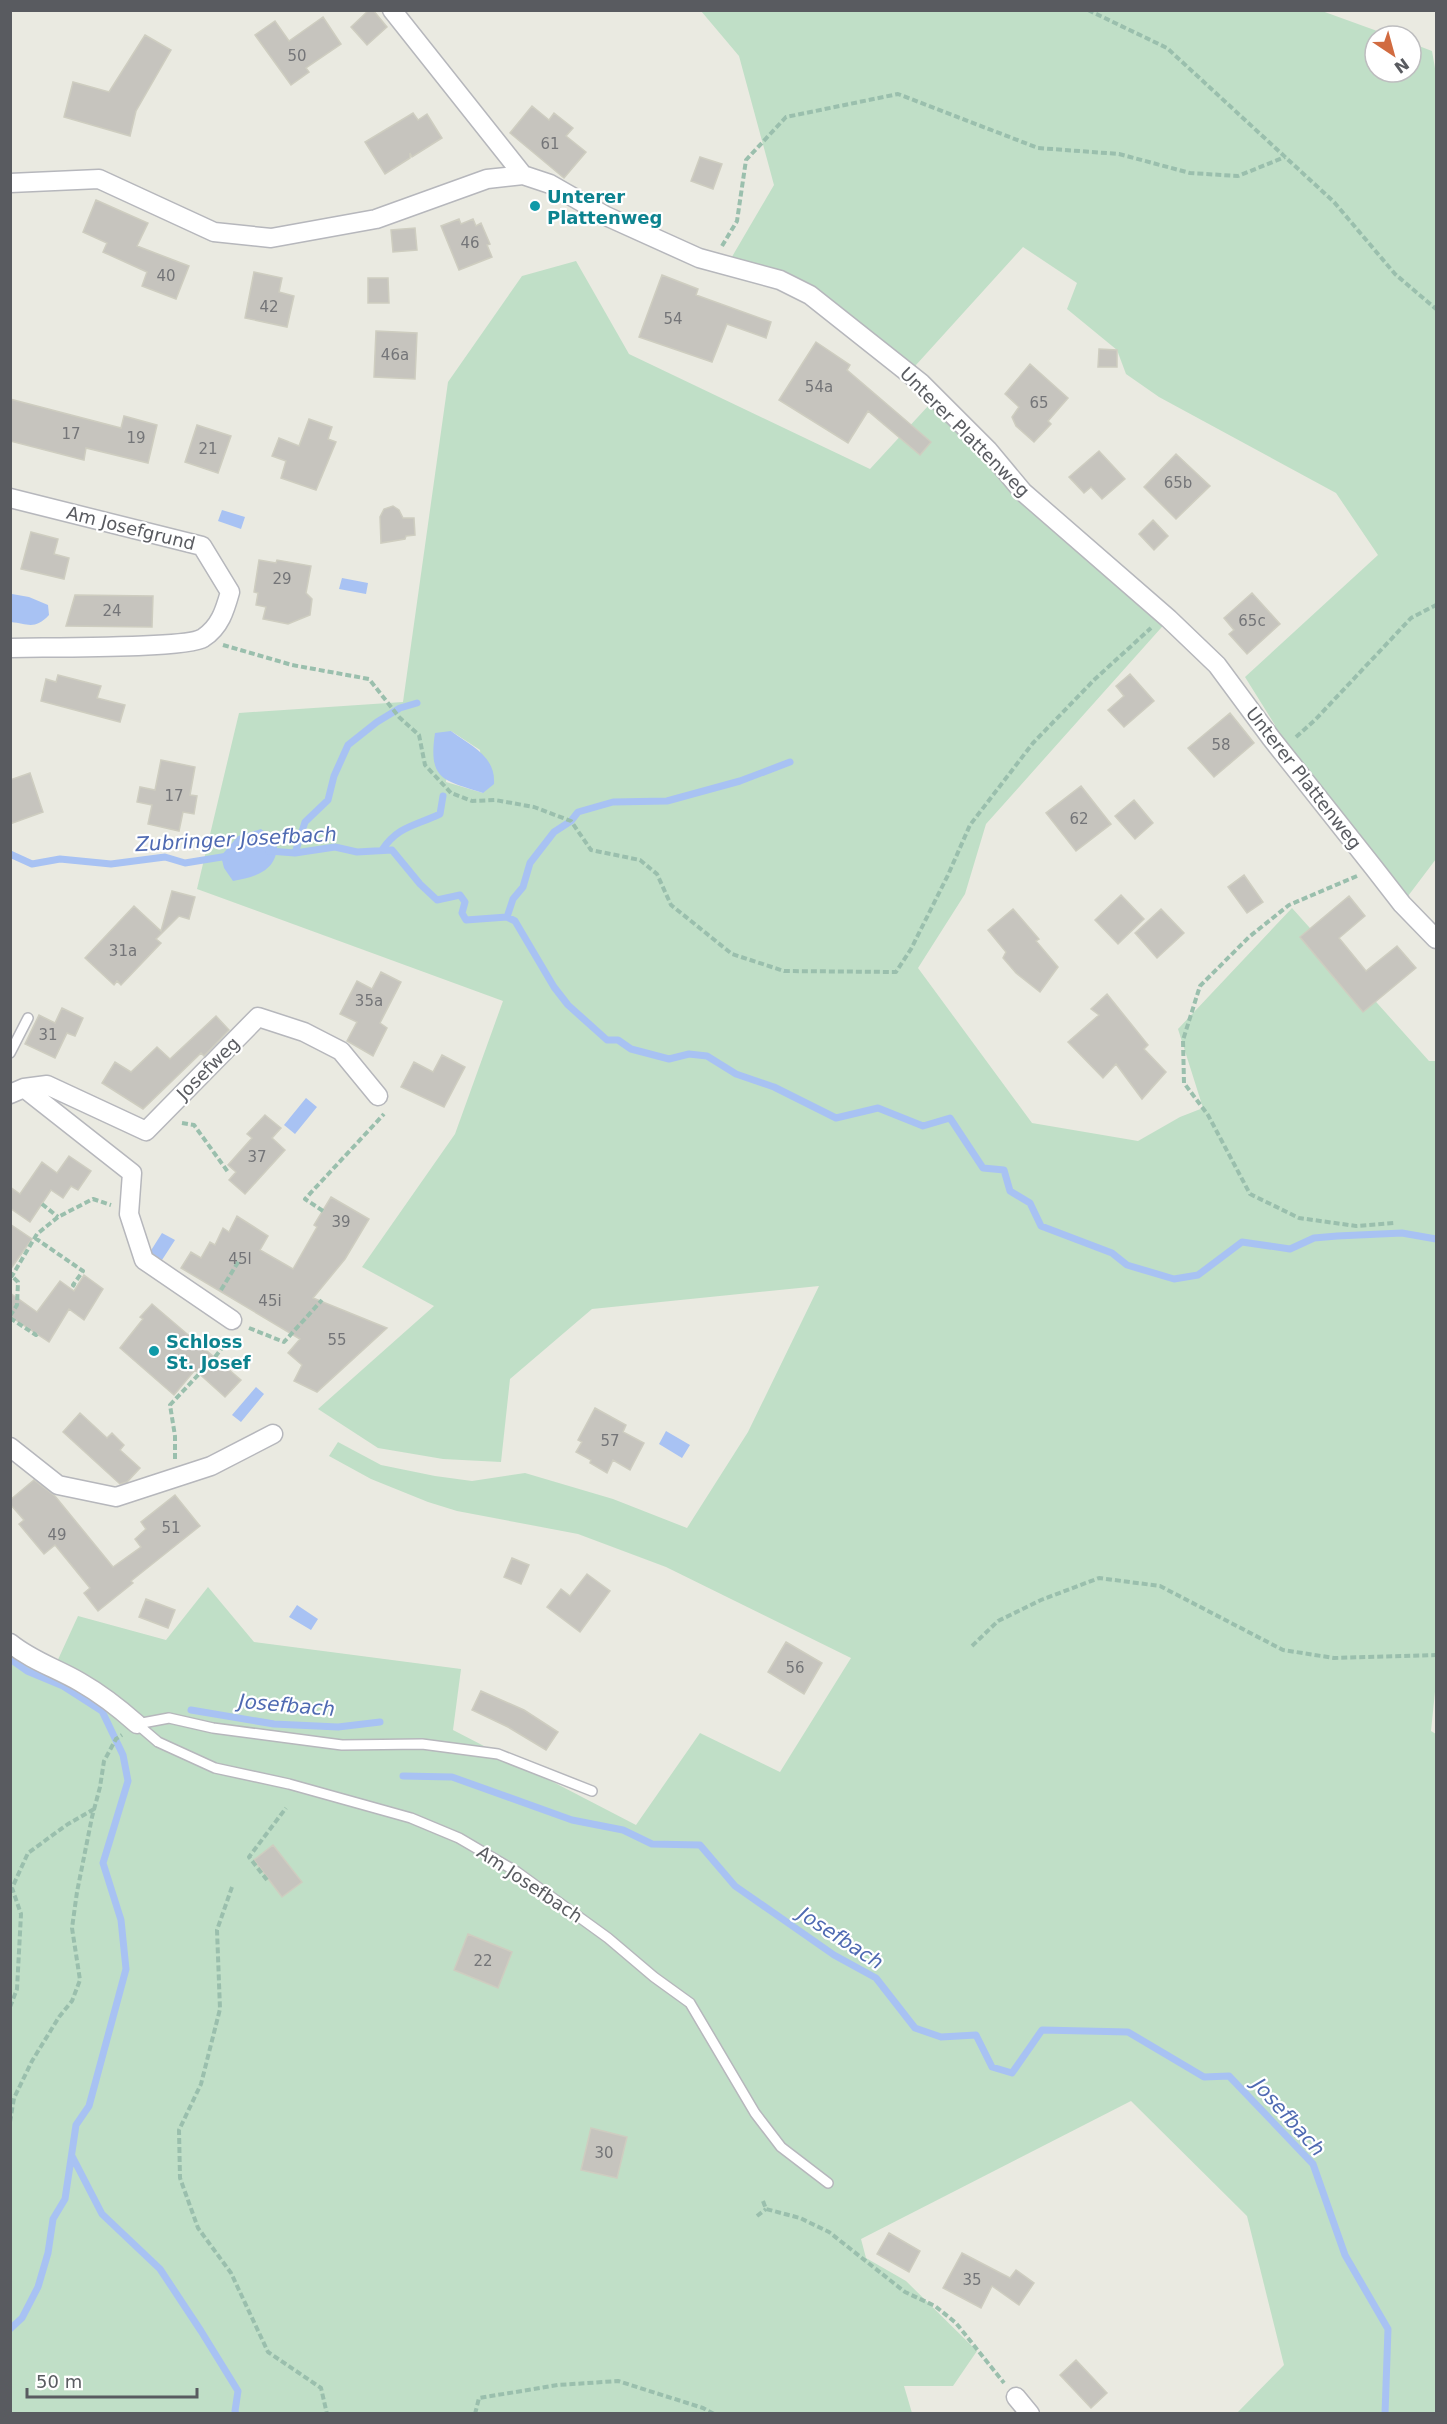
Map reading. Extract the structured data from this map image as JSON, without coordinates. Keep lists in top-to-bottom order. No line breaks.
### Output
{"streets":{"street":["Unterer Plattenweg","Am Josefgrund","Josefweg","Am Josefbach"]},"water":["Zubringer Josefbach","Josefbach"],"places":["Unterer Plattenweg","Schloss St. Josef"],"house_numbers":["50","61","46","40","42","54","46a","54a","65","17","19","21","65b","29","24","65c","58","17","62","31a","35a","31","37","39","45l","45i","55","57","51","49","56","22","30","35"],"scale_bar":"50 m","north":"bottom right"}
